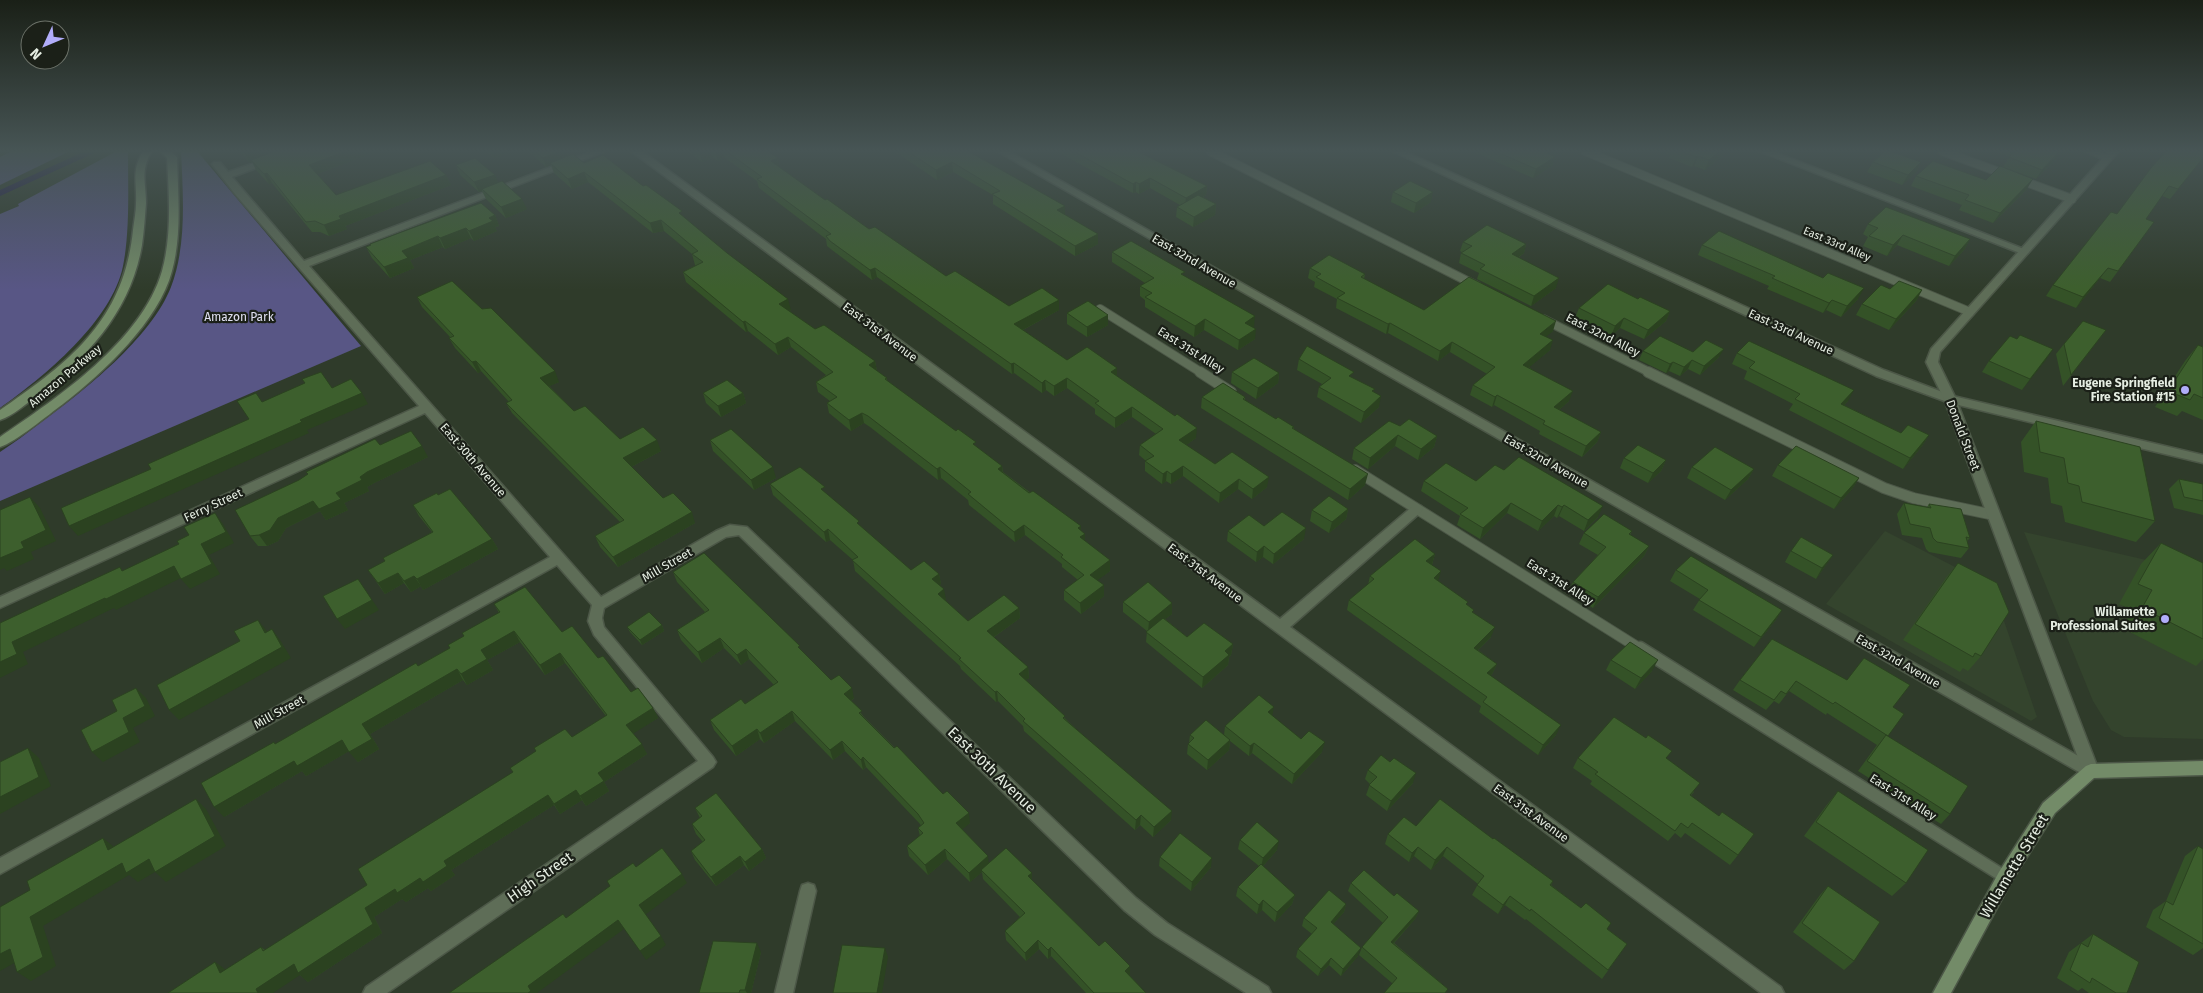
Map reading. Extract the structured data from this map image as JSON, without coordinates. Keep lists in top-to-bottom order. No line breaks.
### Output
{"streets":{"main road":["Amazon Parkway","Willamette Street"],"street":["East 32nd Avenue","East 31st Avenue","East 33rd Avenue","Donald Street","East 30th Avenue","Ferry Street","Mill Street","High Street"],"lane":["East 33rd Alley","East 32nd Alley","East 31st Alley"]},"crossings":[["East 33rd Alley","Donald Street"],["East 32nd Avenue","Donald Street"],["East 32nd Avenue","Willamette Street"],["East 33rd Avenue","Donald Street"],["East 32nd Alley","Donald Street"],["East 31st Alley","Willamette Street"],["Donald Street","Willamette Street"],["East 30th Avenue","Ferry Street"],["East 30th Avenue","Mill Street"],["East 30th Avenue","High Street"],["Mill Street","High Street"]],"parks":["Amazon Park"],"places":["Eugene Springfield Fire Station #15","Willamette Professional Suites"],"north":"bottom left"}
